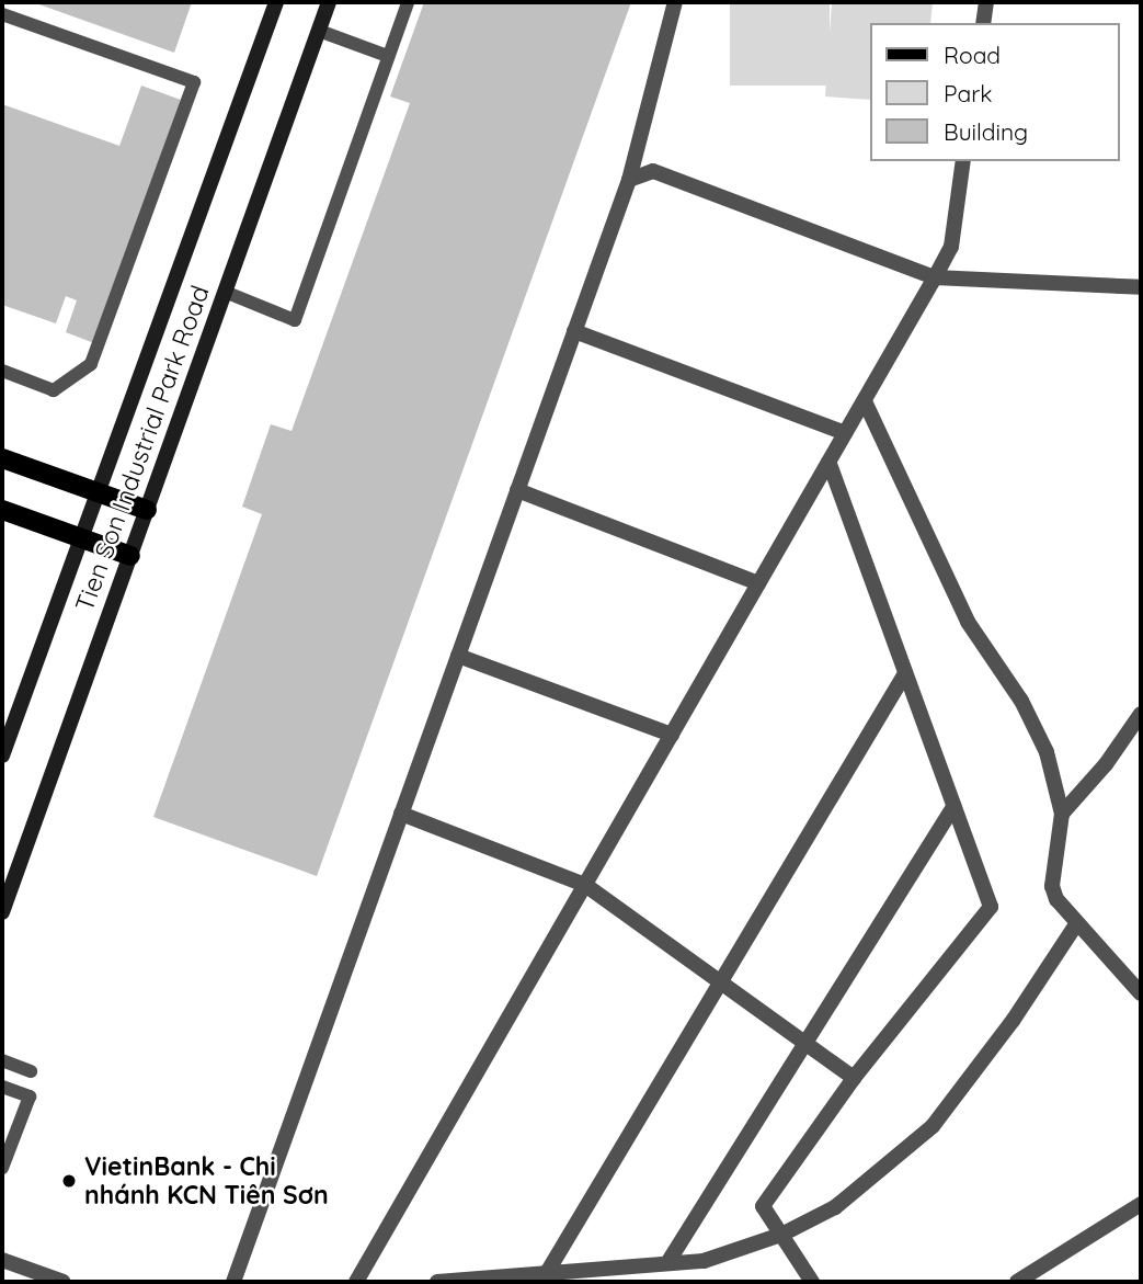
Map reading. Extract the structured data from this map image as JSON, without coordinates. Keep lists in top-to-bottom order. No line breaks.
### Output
{"streets":{"main road":["Tien Son Industrial Park Road"]},"places":["VietinBank - Chi nhánh KCN Tiên Sơn"],"legend":["Road","Park","Building"]}
